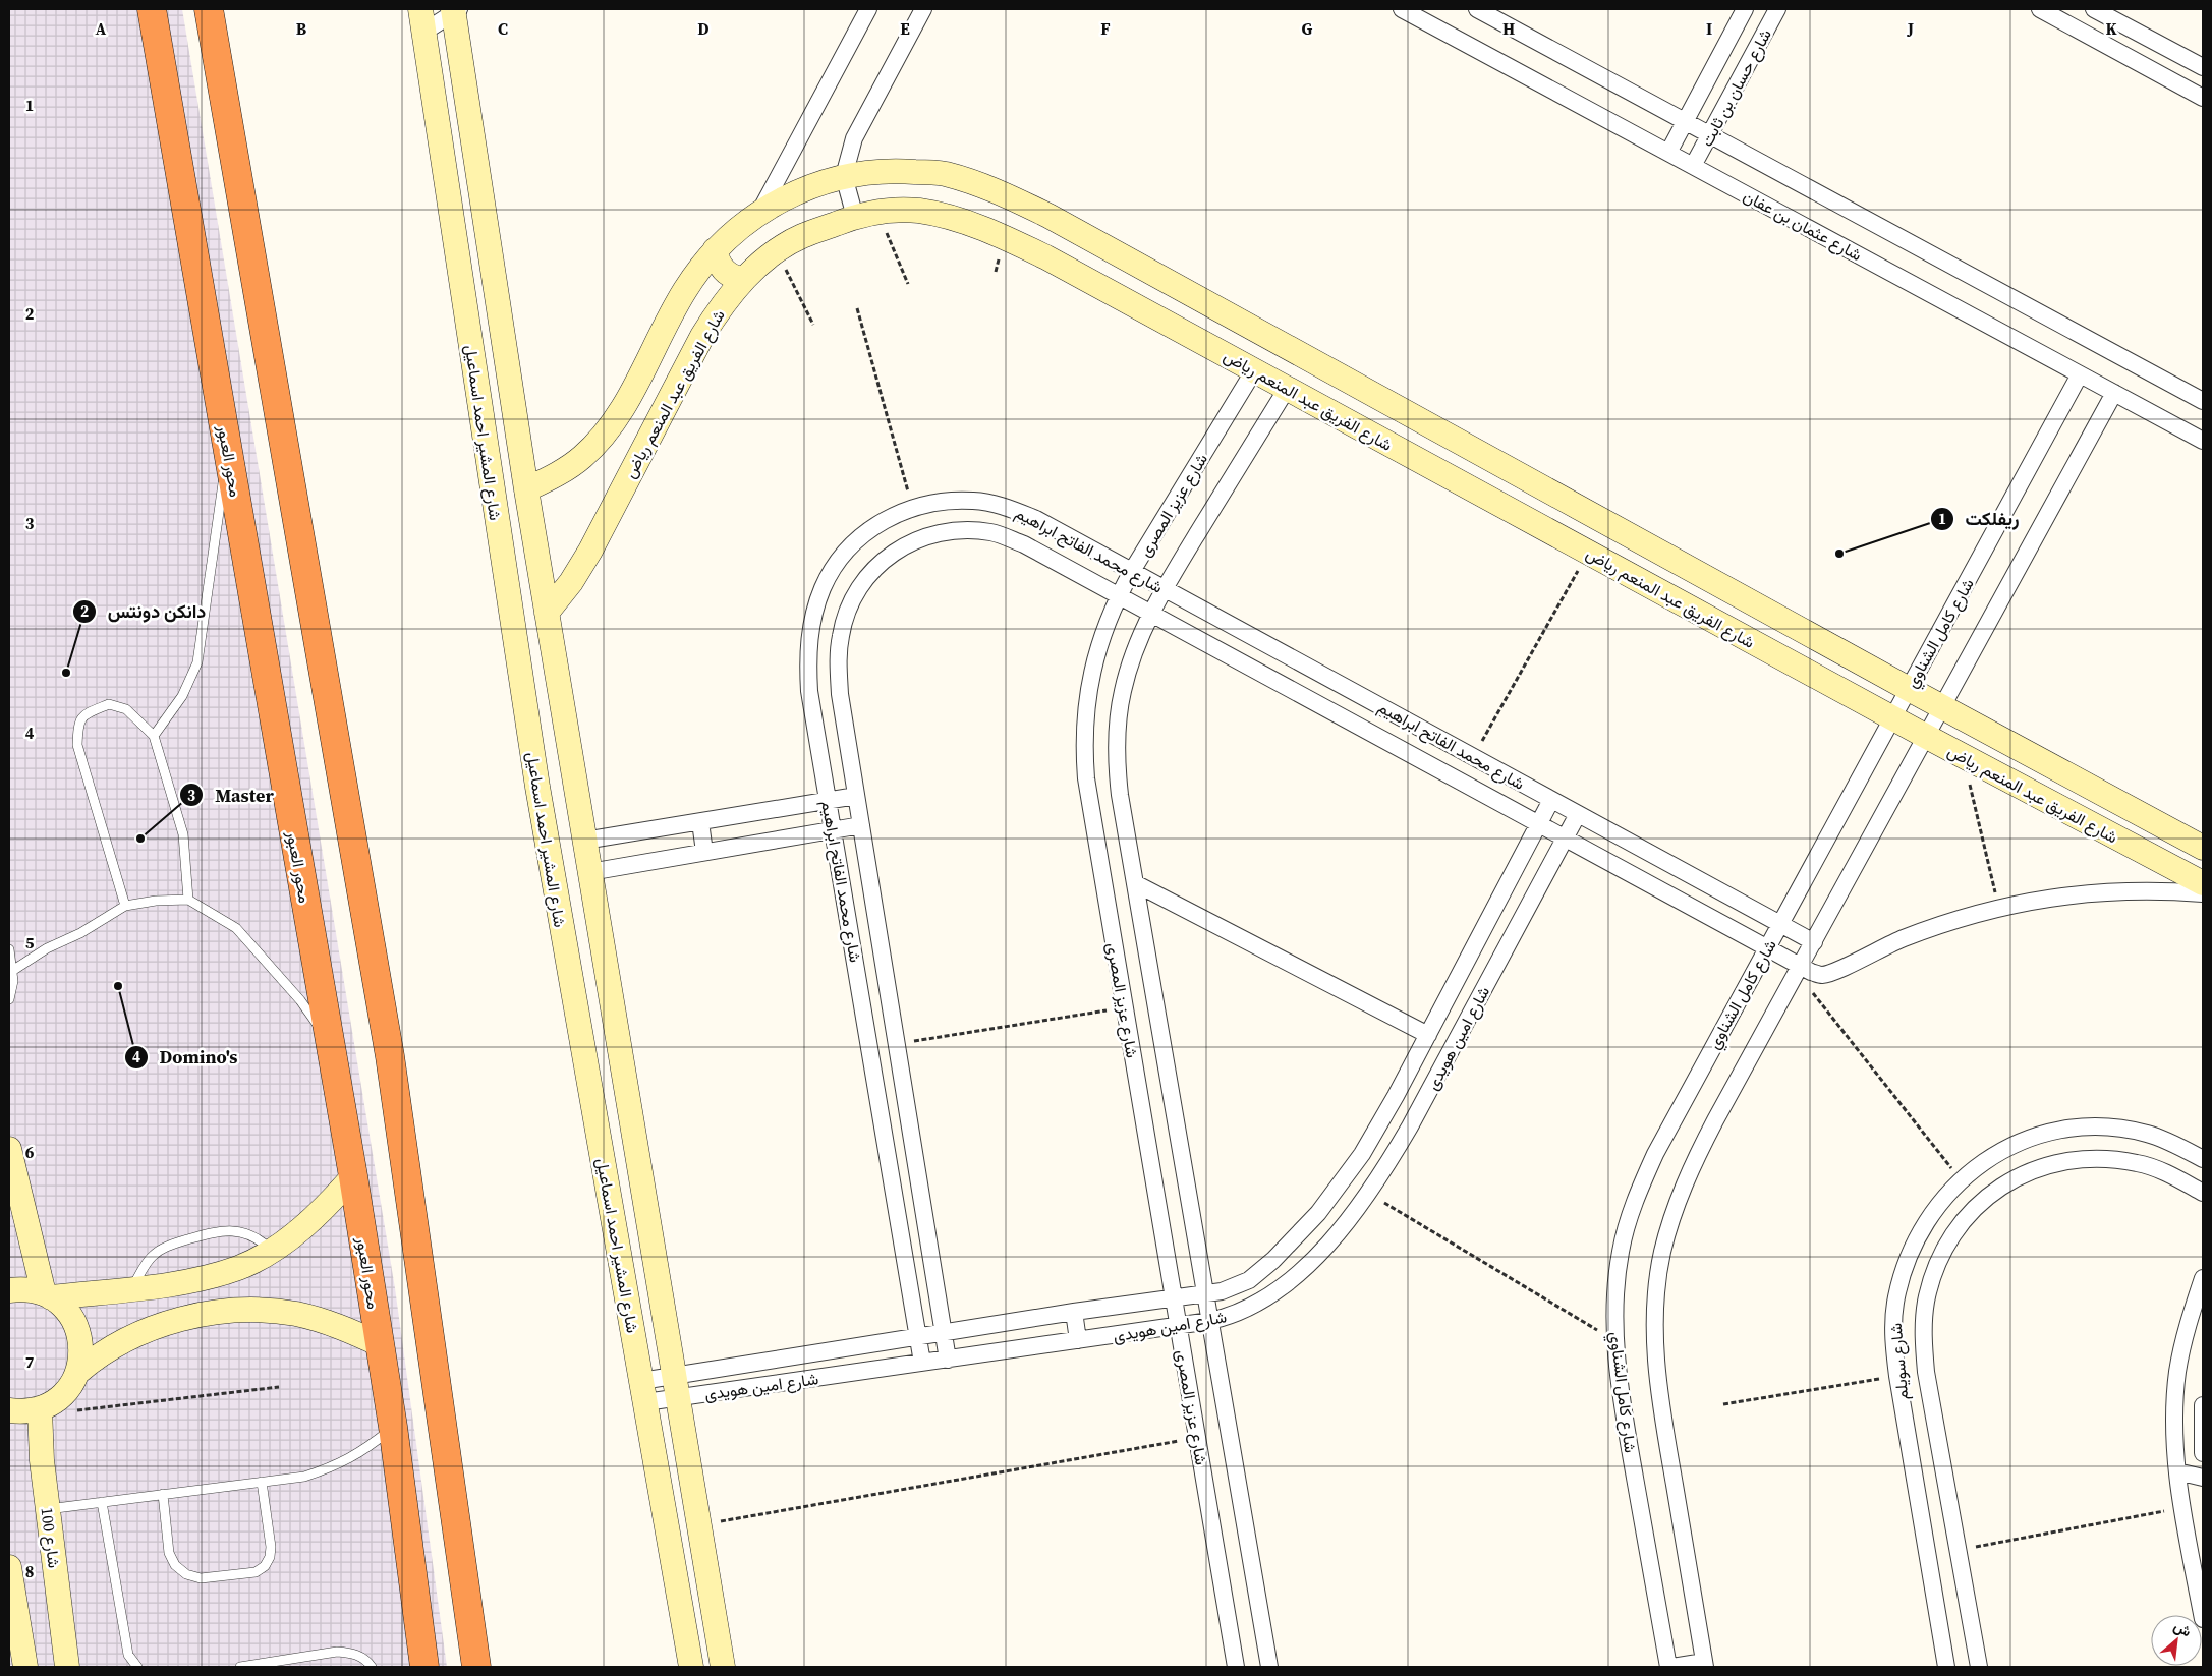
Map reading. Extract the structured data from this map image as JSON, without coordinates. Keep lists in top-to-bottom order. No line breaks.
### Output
{"streets":{"highway":["محور العبور"],"street":["شارع حسان بن ثابت","شارع عثمان بن عفان","شارع الفريق عبد المنعم رياض","شارع المشير احمد اسماعيل","شارع عزيز المصرى","شارع محمد الفاتح ابراهيم","شارع كامل الشناوي","شارع امين هويدى","شارع سويلم","شارع 100"]},"crossings":[["شارع حسان بن ثابت","شارع عثمان بن عفان"],["شارع عثمان بن عفان","شارع كامل الشناوي"],["شارع الفريق عبد المنعم رياض","شارع المشير احمد اسماعيل"],["شارع الفريق عبد المنعم رياض","شارع عزيز المصرى"],["شارع الفريق عبد المنعم رياض","شارع كامل الشناوي"],["شارع المشير احمد اسماعيل","شارع امين هويدى"],["شارع عزيز المصرى","شارع محمد الفاتح ابراهيم"],["شارع عزيز المصرى","شارع امين هويدى"],["شارع محمد الفاتح ابراهيم","شارع كامل الشناوي"],["شارع محمد الفاتح ابراهيم","شارع امين هويدى"]],"places":["ريفلكت","دانكن دونتس","Master","Domino's"],"north":"top right","grid":{"columns":["A","B","C","D","E","F","G","H","I","J","K"],"rows":["1","2","3","4","5","6","7","8"]}}
